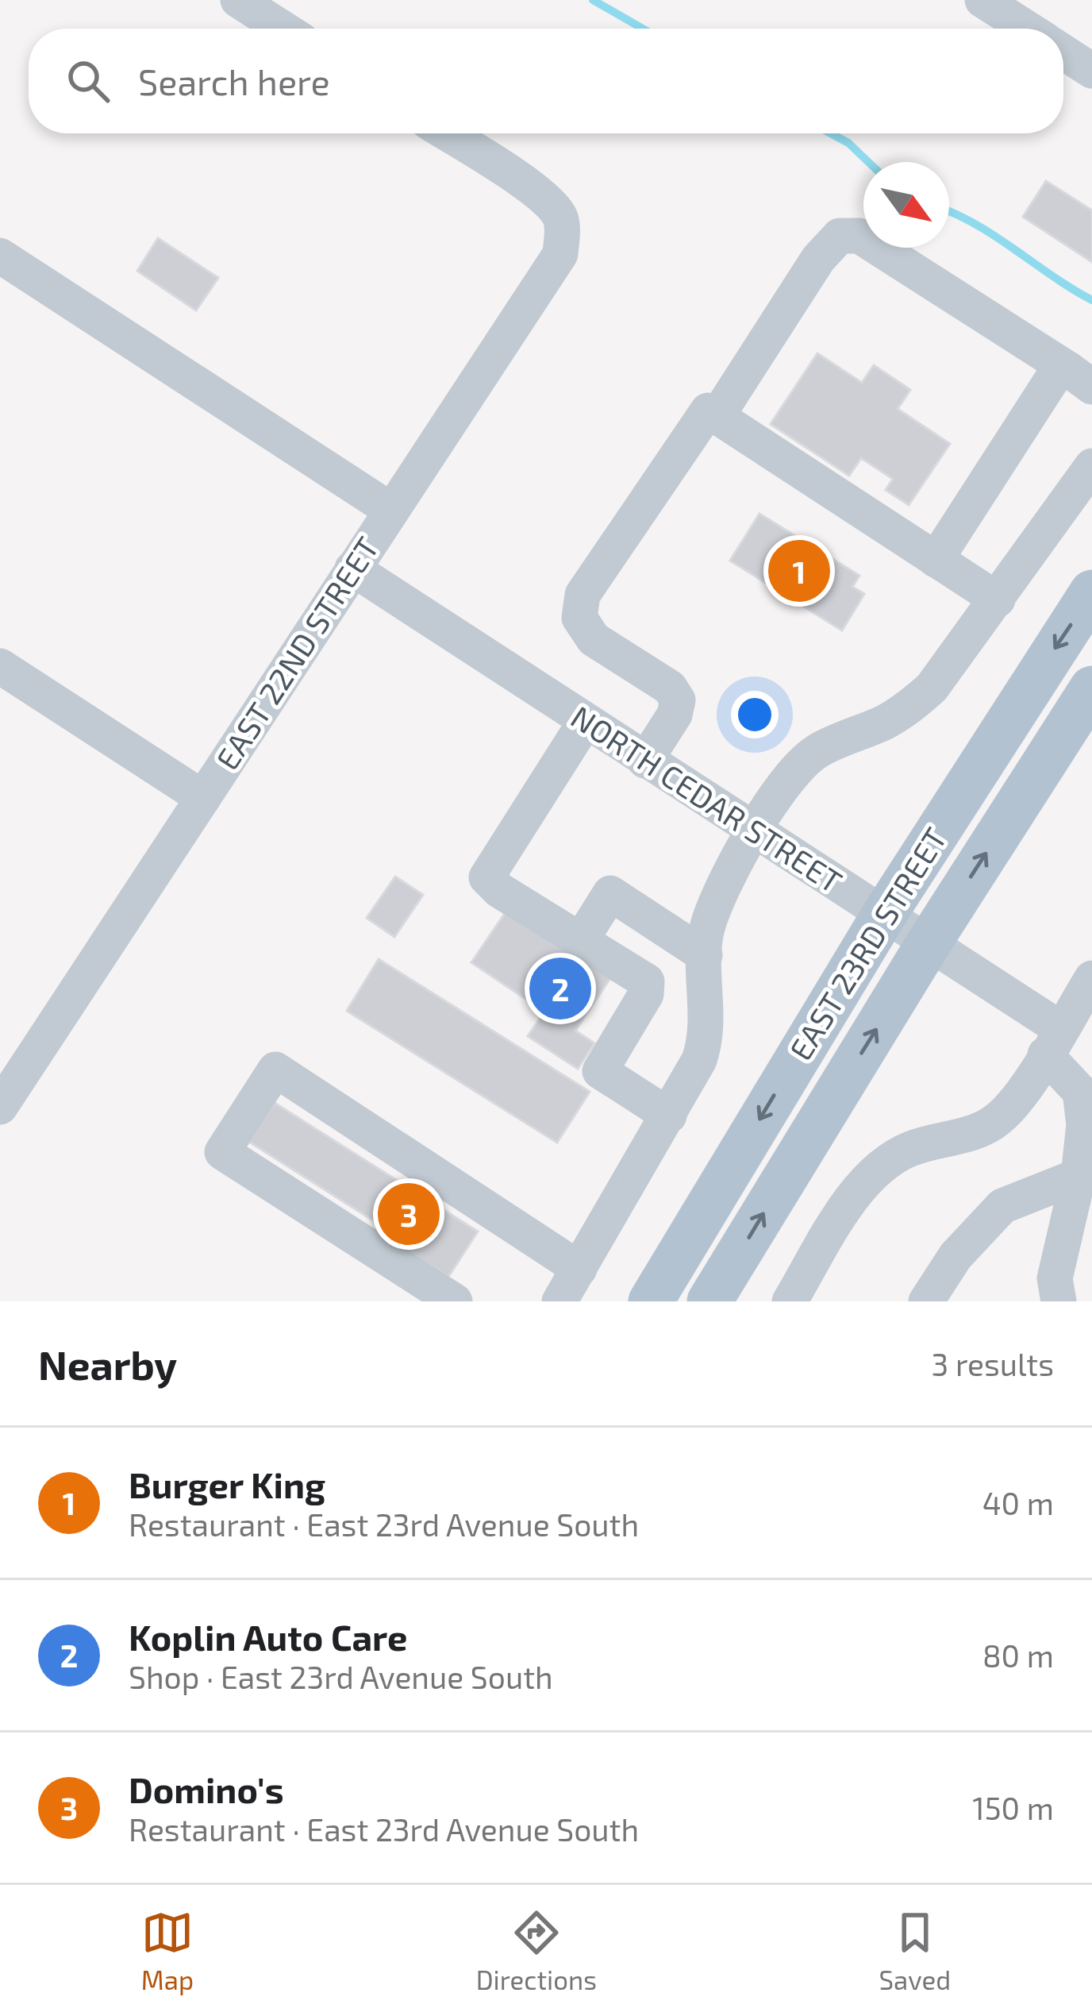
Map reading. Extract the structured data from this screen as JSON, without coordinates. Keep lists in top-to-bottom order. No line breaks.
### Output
{"streets":{"main road":["EAST 23RD STREET"],"street":["EAST 22ND STREET","NORTH CEDAR STREET"]},"crossings":[["EAST 22ND STREET","NORTH CEDAR STREET"],["NORTH CEDAR STREET","EAST 23RD STREET"]],"north":"bottom right","page":{"search":"Search here","pins":["1","2","3"],"heading":["Nearby","3 results"],"list":[{"mark":"1","name":"Burger King","note":"Restaurant · East 23rd Avenue South","value":"40 m"},{"mark":"2","name":"Koplin Auto Care","note":"Shop · East 23rd Avenue South","value":"80 m"},{"mark":"3","name":"Domino's","note":"Restaurant · East 23rd Avenue South","value":"150 m"}],"nav":["Map","Directions","Saved"]}}
